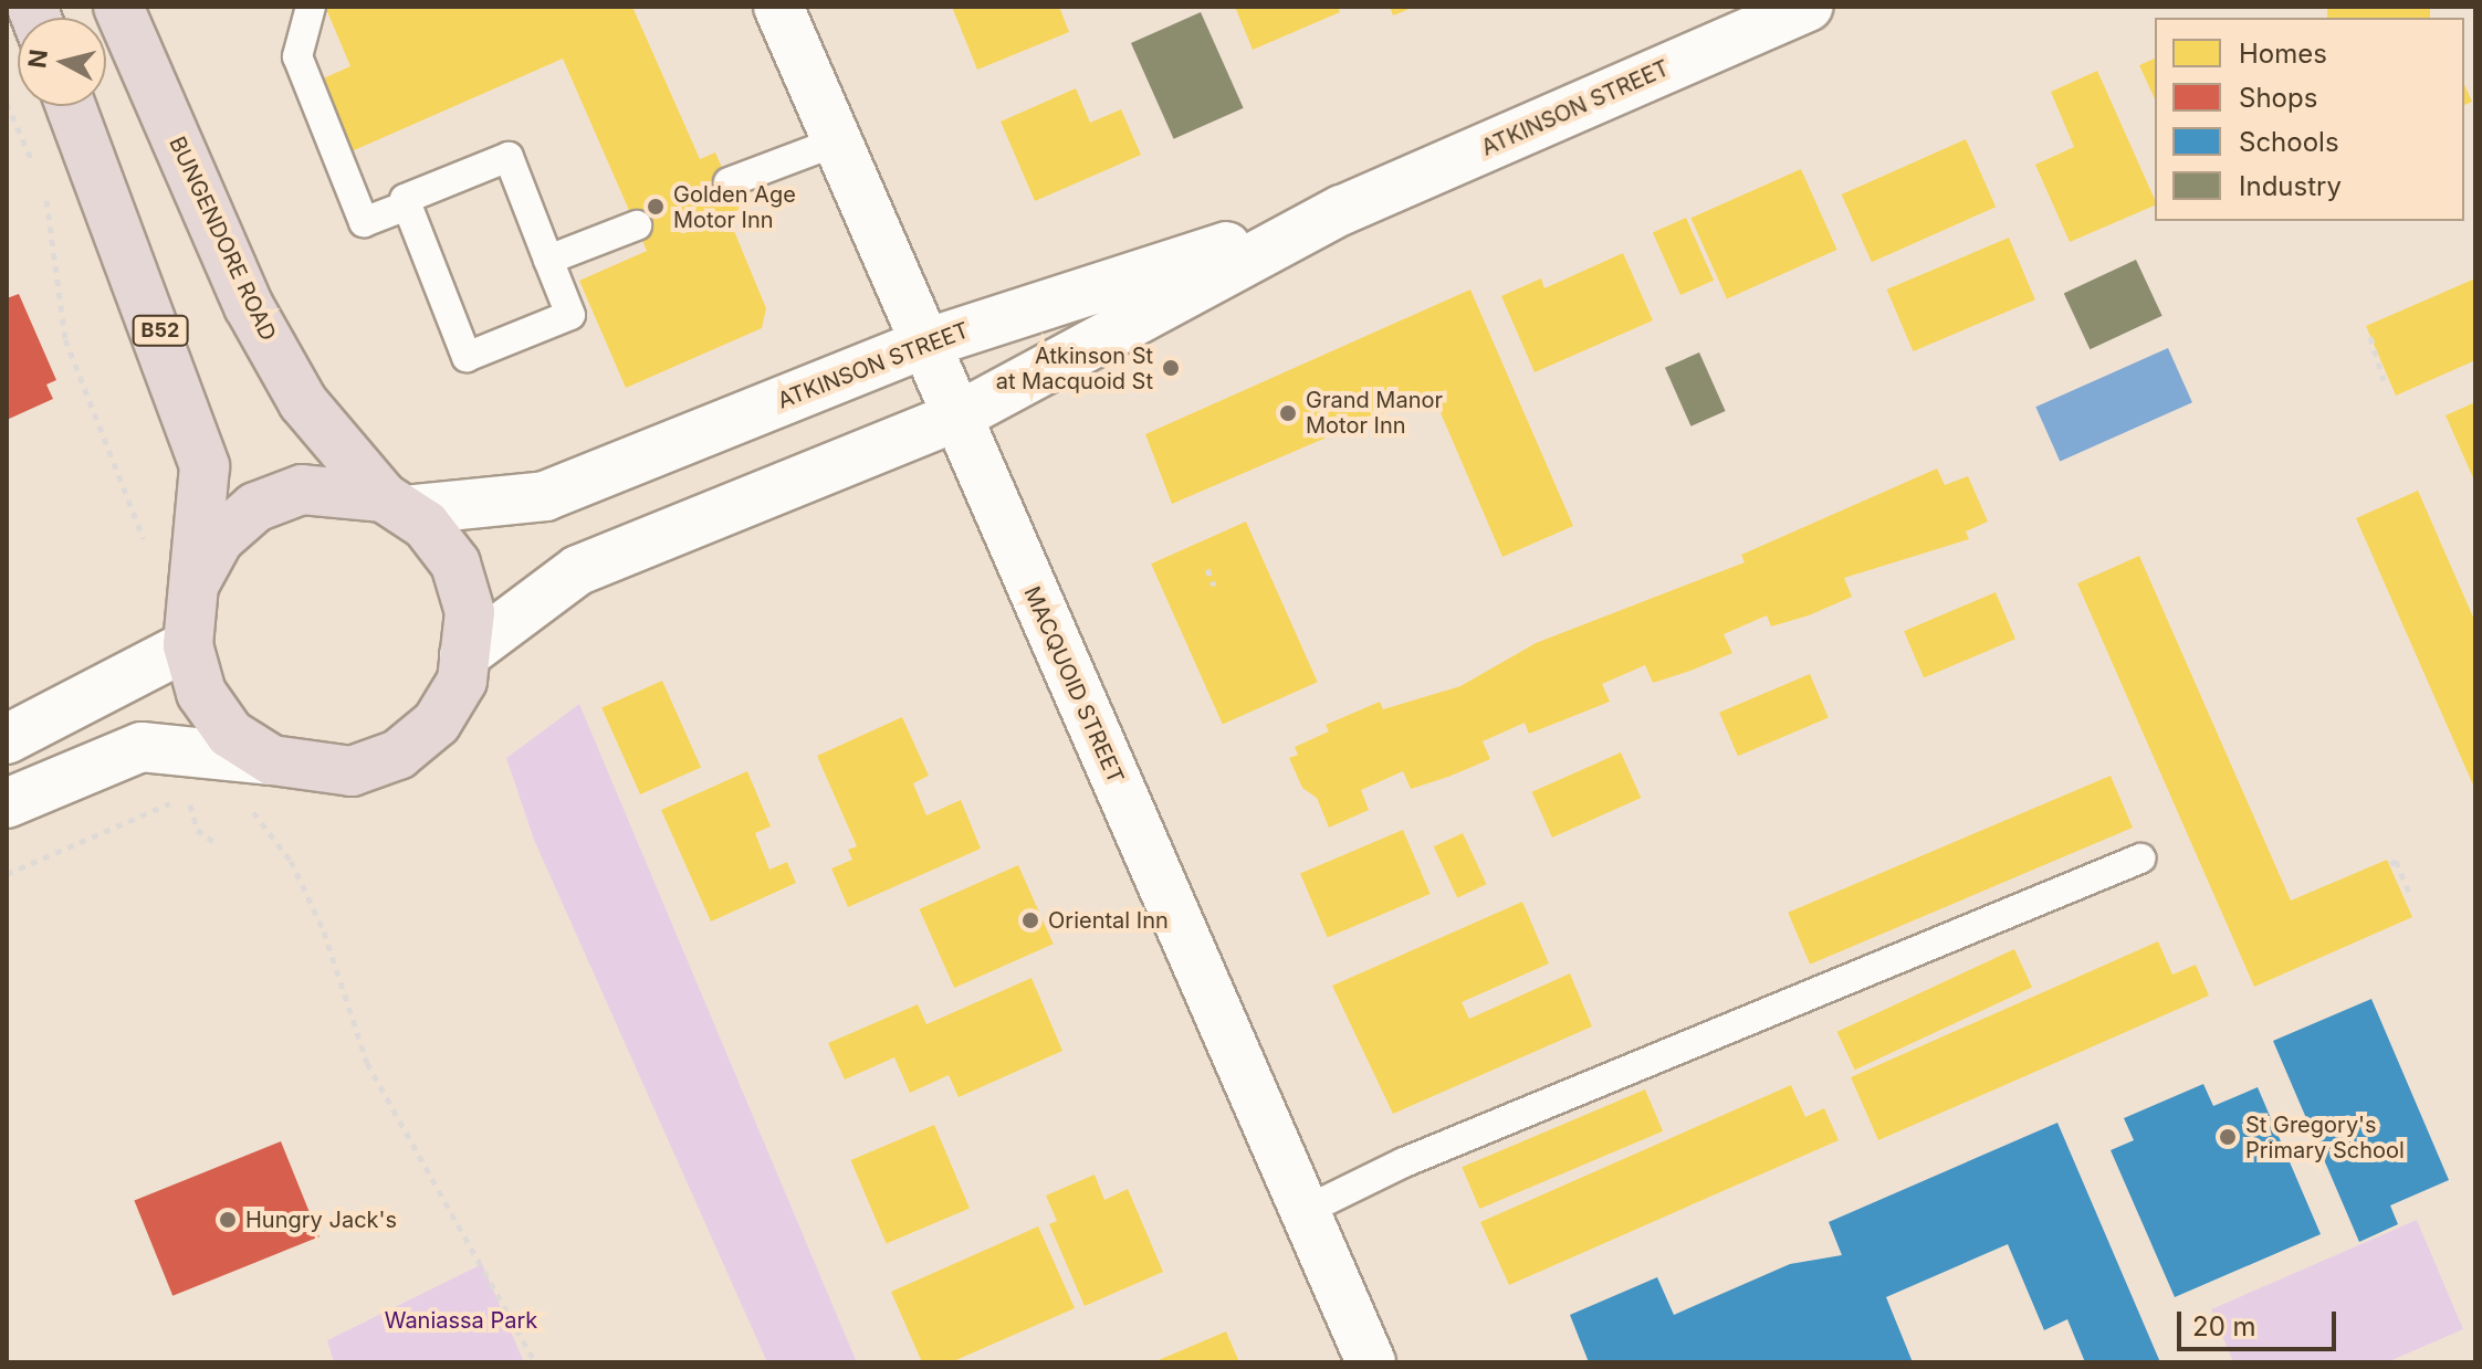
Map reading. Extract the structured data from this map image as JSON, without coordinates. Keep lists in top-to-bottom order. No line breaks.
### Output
{"streets":{"highway":["BUNGENDORE ROAD","B52"],"street":["ATKINSON STREET","MACQUOID STREET"]},"crossings":[["ATKINSON STREET","BUNGENDORE ROAD"],["ATKINSON STREET","B52"],["ATKINSON STREET","MACQUOID STREET"],["BUNGENDORE ROAD","B52"]],"parks":["Waniassa Park"],"places":["Golden Age Motor Inn","Atkinson St at Macquoid St","Grand Manor Motor Inn","Oriental Inn","St Gregory's Primary School","Hungry Jack's"],"legend":["Homes","Shops","Schools","Industry"],"scale_bar":"20 m","north":"left"}
